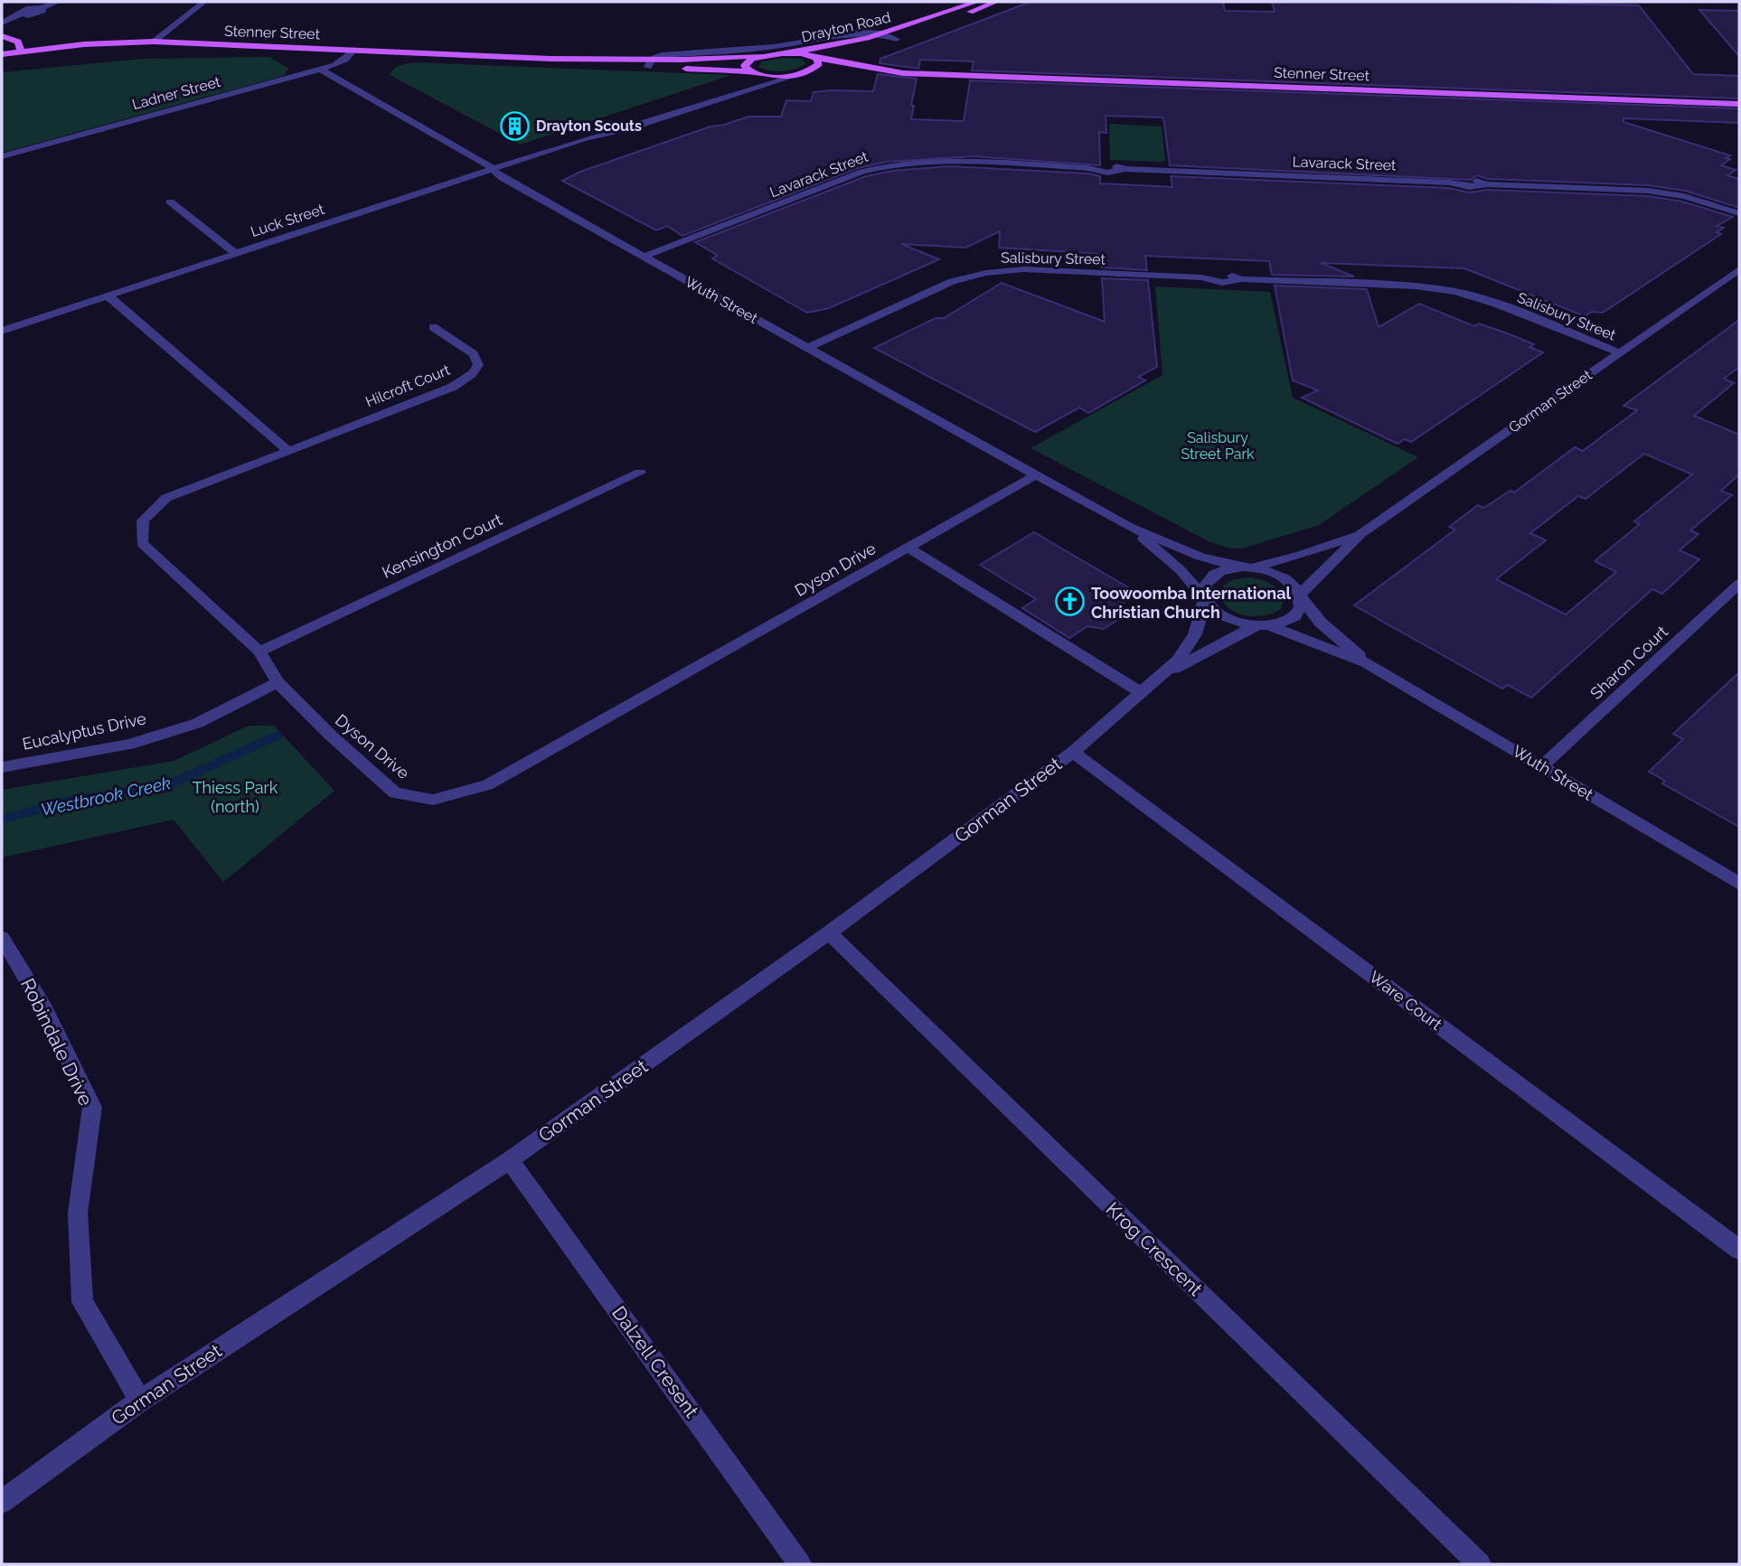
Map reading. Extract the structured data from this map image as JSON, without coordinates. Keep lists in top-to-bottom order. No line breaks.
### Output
{"streets":{"main road":["Drayton Road","Stenner Street"],"street":["Ladner Street","Lavarack Street","Luck Street","Salisbury Street","Wuth Street","Hilcroft Court","Gorman Street","Kensington Court","Dyson Drive","Sharon Court","Eucalyptus Drive","Ware Court","Robindale Drive","Krog Crescent","Dalzell Cresent"]},"crossings":[["Drayton Road","Stenner Street"],["Stenner Street","Ladner Street"],["Stenner Street","Luck Street"],["Ladner Street","Wuth Street"],["Lavarack Street","Wuth Street"],["Luck Street","Wuth Street"],["Salisbury Street","Wuth Street"],["Salisbury Street","Gorman Street"],["Wuth Street","Gorman Street"],["Wuth Street","Dyson Drive"],["Wuth Street","Sharon Court"],["Hilcroft Court","Dyson Drive"],["Gorman Street","Ware Court"],["Gorman Street","Robindale Drive"],["Gorman Street","Krog Crescent"],["Gorman Street","Dalzell Cresent"],["Kensington Court","Dyson Drive"],["Dyson Drive","Eucalyptus Drive"]],"water":["Westbrook Creek"],"parks":["Salisbury Street Park","Thiess Park (north)"],"places":{"building":["Drayton Scouts"],"church":["Toowoomba International Christian Church"]}}
